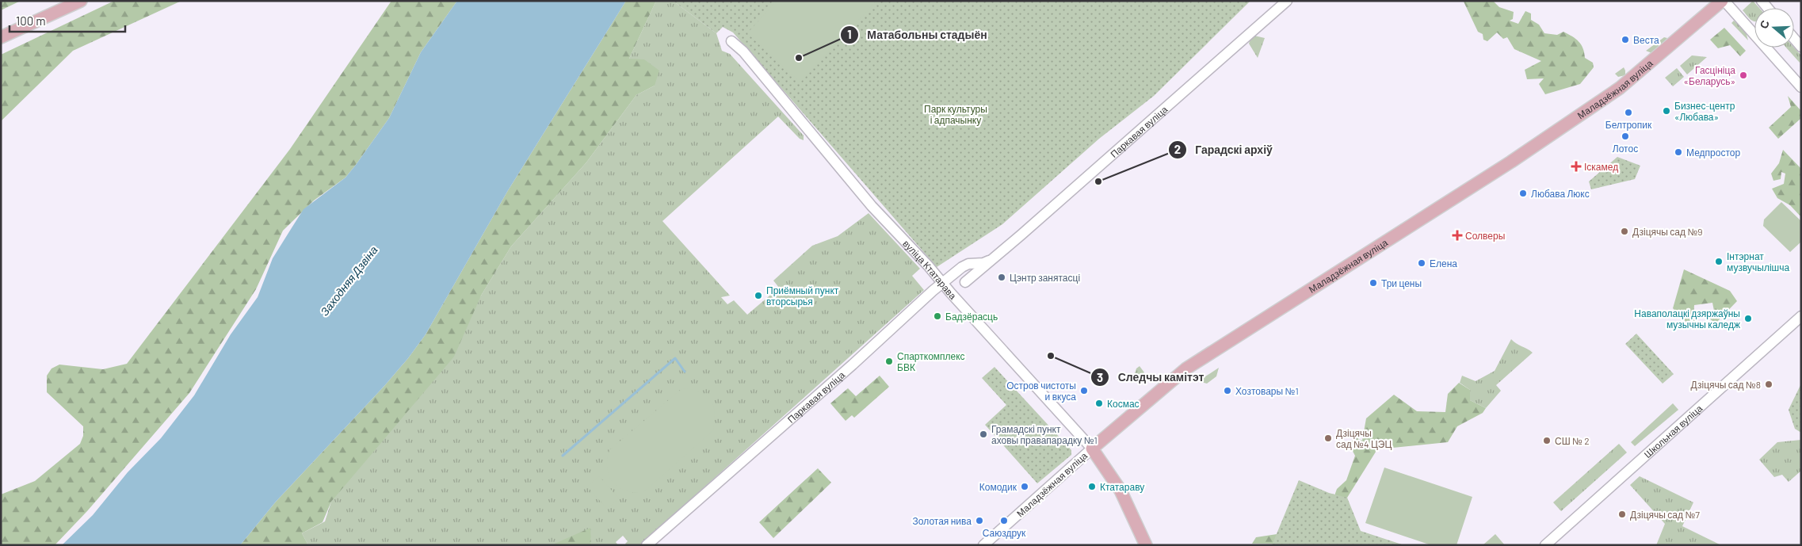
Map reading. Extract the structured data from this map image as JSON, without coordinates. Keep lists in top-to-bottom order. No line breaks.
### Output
{"streets":{"main road":["Маладзёжная вуліца","вуліца Ктатарава"],"street":["Паркавая вуліца","Школьная вуліца"]},"crossings":[["Маладзёжная вуліца","вуліца Ктатарава"],["Паркавая вуліца","вуліца Ктатарава"]],"water":["Заходняя Дзвіна"],"parks":["Парк культуры і адпачынку"],"places":{"other":["Веста","Матабольны стадыён","Гасцініца «Беларусь»","Бизнес-центр «Любава»","Белтропик","Лотос","Медпростор","Гарадскі архіў","Любава Люкс","Дзіцячы сад №9","Інтэрнат музвучылішча","Елена","Цэнтр занятасці","Три цены","Приёмный пункт вторсырья","Бадзёрасць","Наваполацкі дзяржаўны музычны каледж","Следчы камітэт","Спарткомплекс БВК","Дзіцячы сад №8","Остров чистоты и вкуса","Хозтовары №1","Космас","Грамадскі пункт аховы правапарадку №1","Дзіцячы сад №4 ЦЭЦ","СШ № 2","Комодик","Ктатараву","Дзіцячы сад №7","Золотая нива","Саюздрук"],"health":["Іскамед","Солверы"]},"scale_bar":"100 m","north":"left"}
